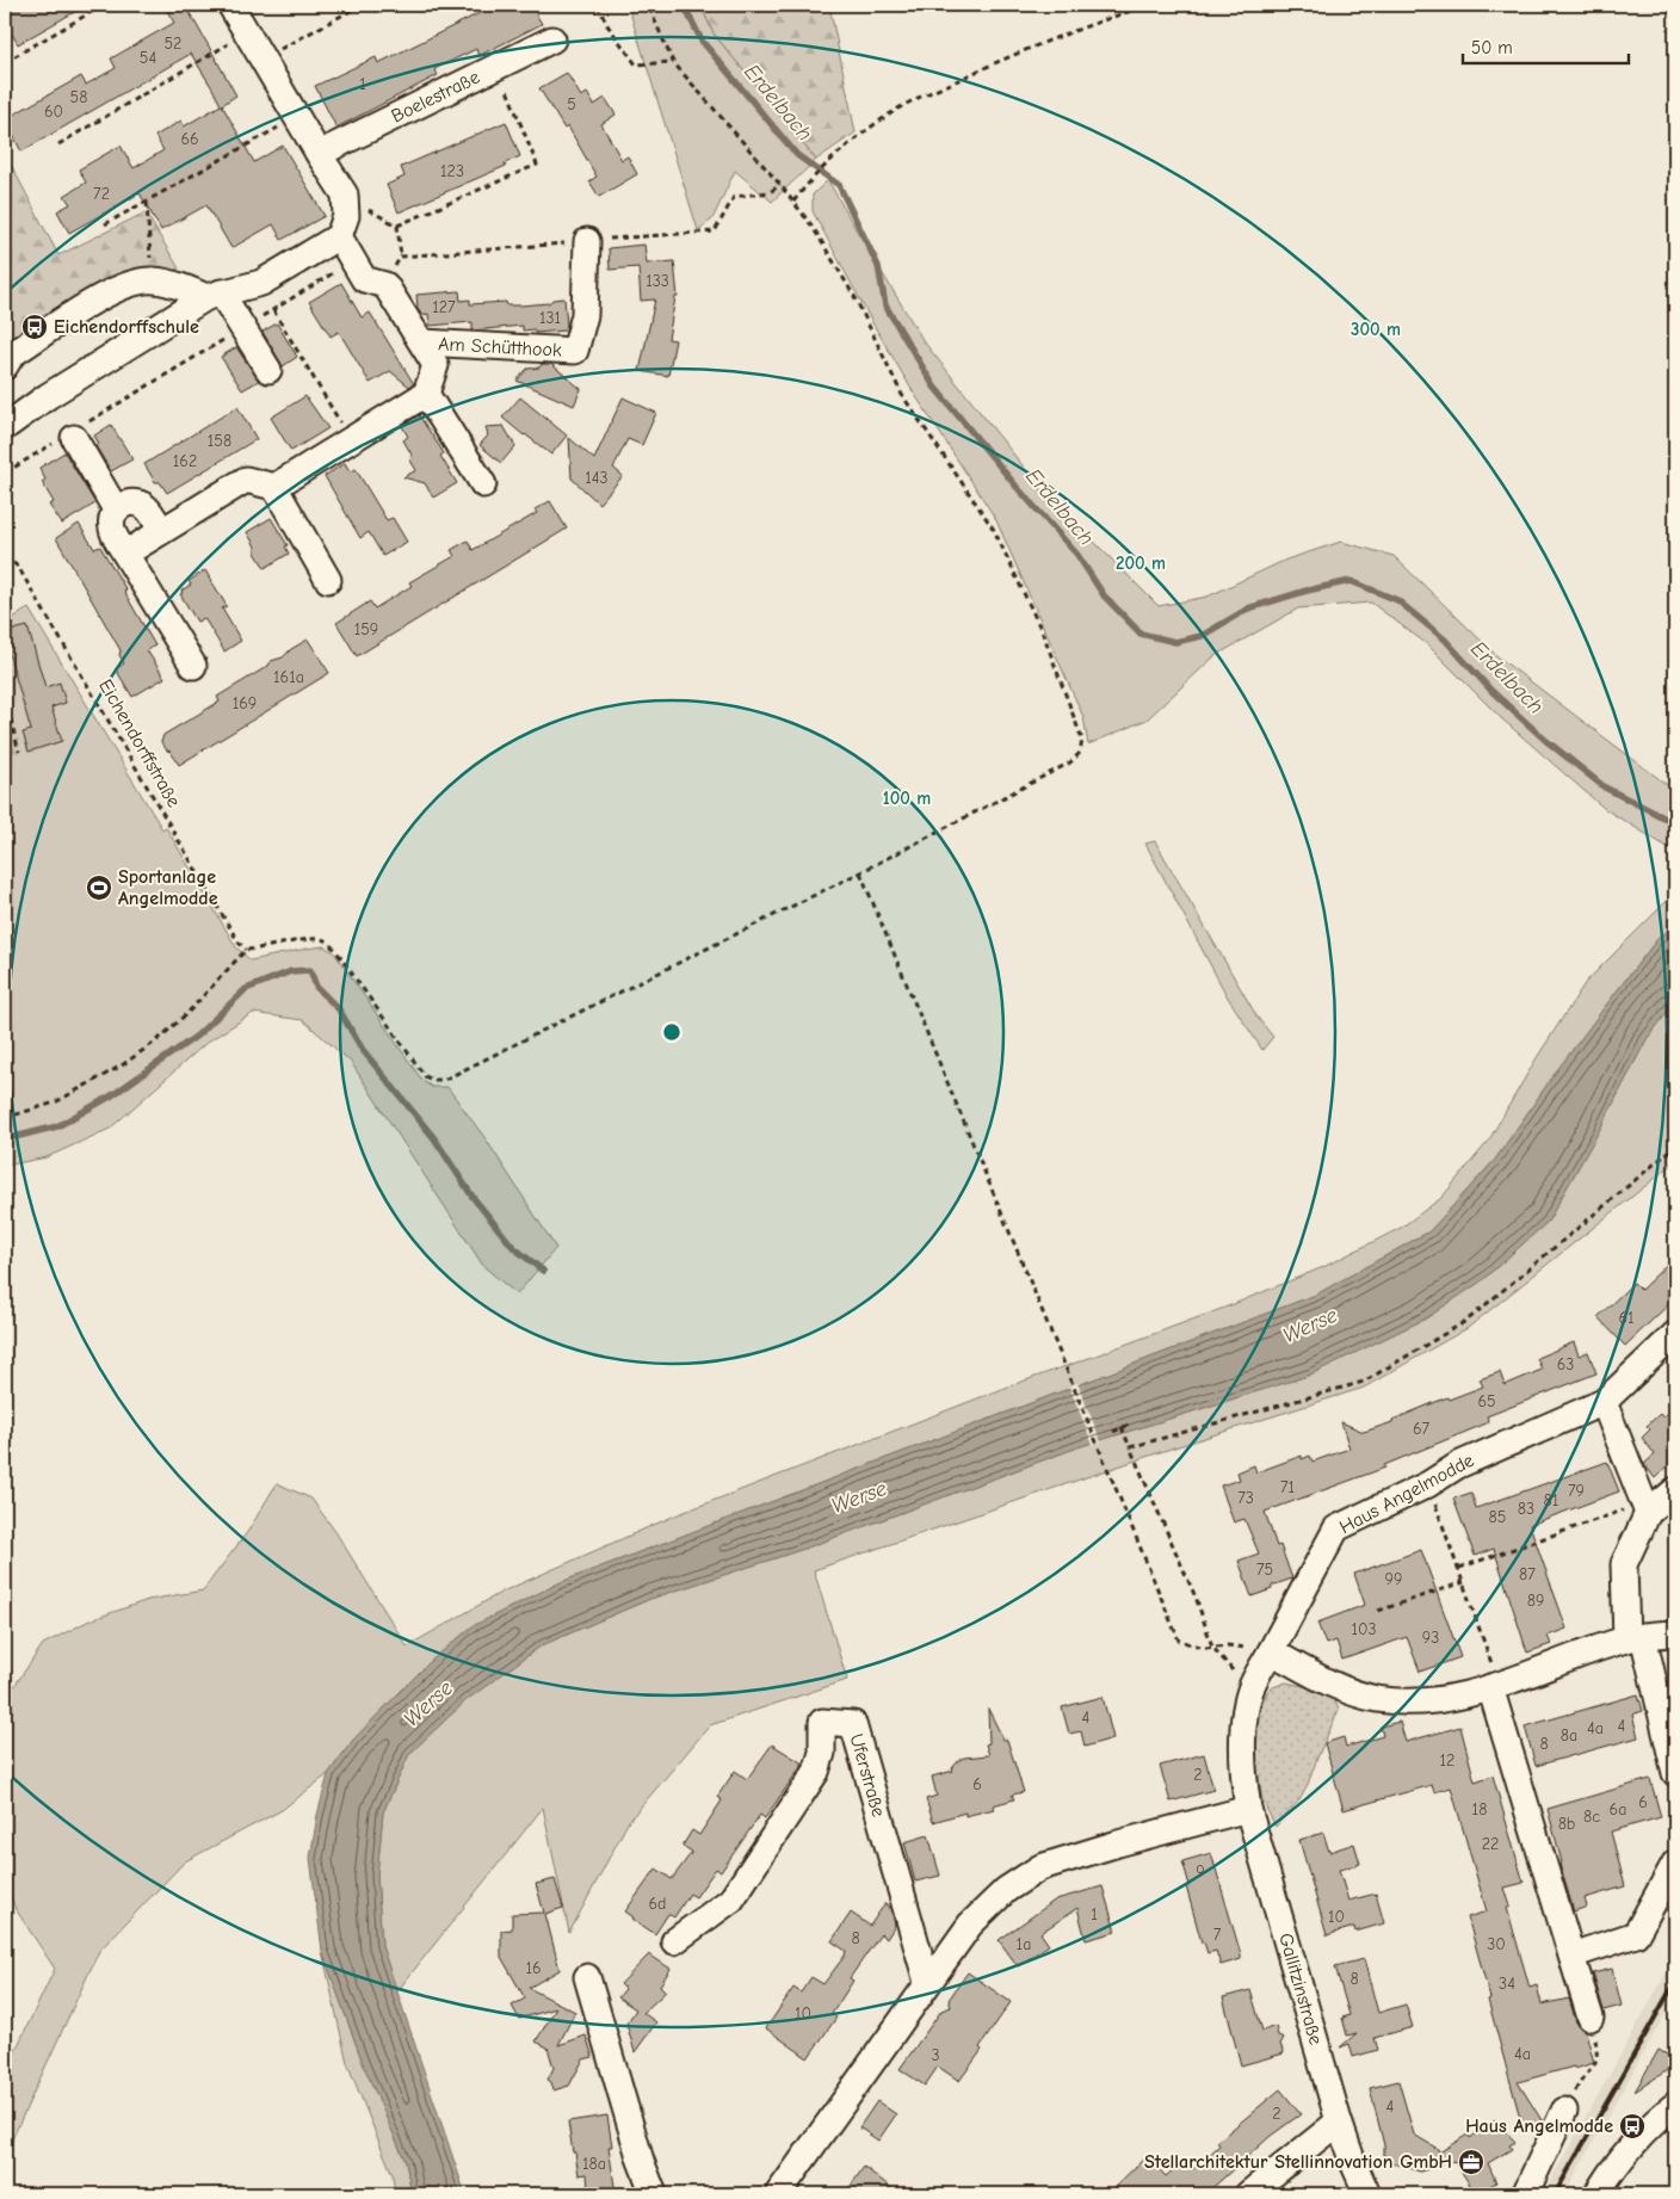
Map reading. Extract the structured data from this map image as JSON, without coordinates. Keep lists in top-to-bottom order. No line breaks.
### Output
{"streets":{"street":["Boelestraße","Am Schütthook","Haus Angelmodde","Uferstraße","Gallitzinstraße"],"path":["Eichendorffstraße"]},"crossings":[["Haus Angelmodde","Gallitzinstraße"]],"water":["Erdelbach","Werse"],"places":{"bus stop":["Eichendorffschule","Haus Angelmodde"],"sports":["Sportanlage Angelmodde"],"office":["Stellarchitektur Stellinnovation GmbH"]},"house_numbers":["52","54","1","58","5","60","66","123","72","133","127","131","158","162","143","159","161a","169","61","63","65","67","71","79","73","81","83","85","75","87","99","89","103","93","4","4","4a","8a","8","12","2","6","6","18","6a","8c","8b","22","9","6d","1","10","7","8","1a","30","16","8","34","10","4a","3","4","2","18a"],"scale_bar":"50 m","rings":["300 m","200 m","100 m"]}
